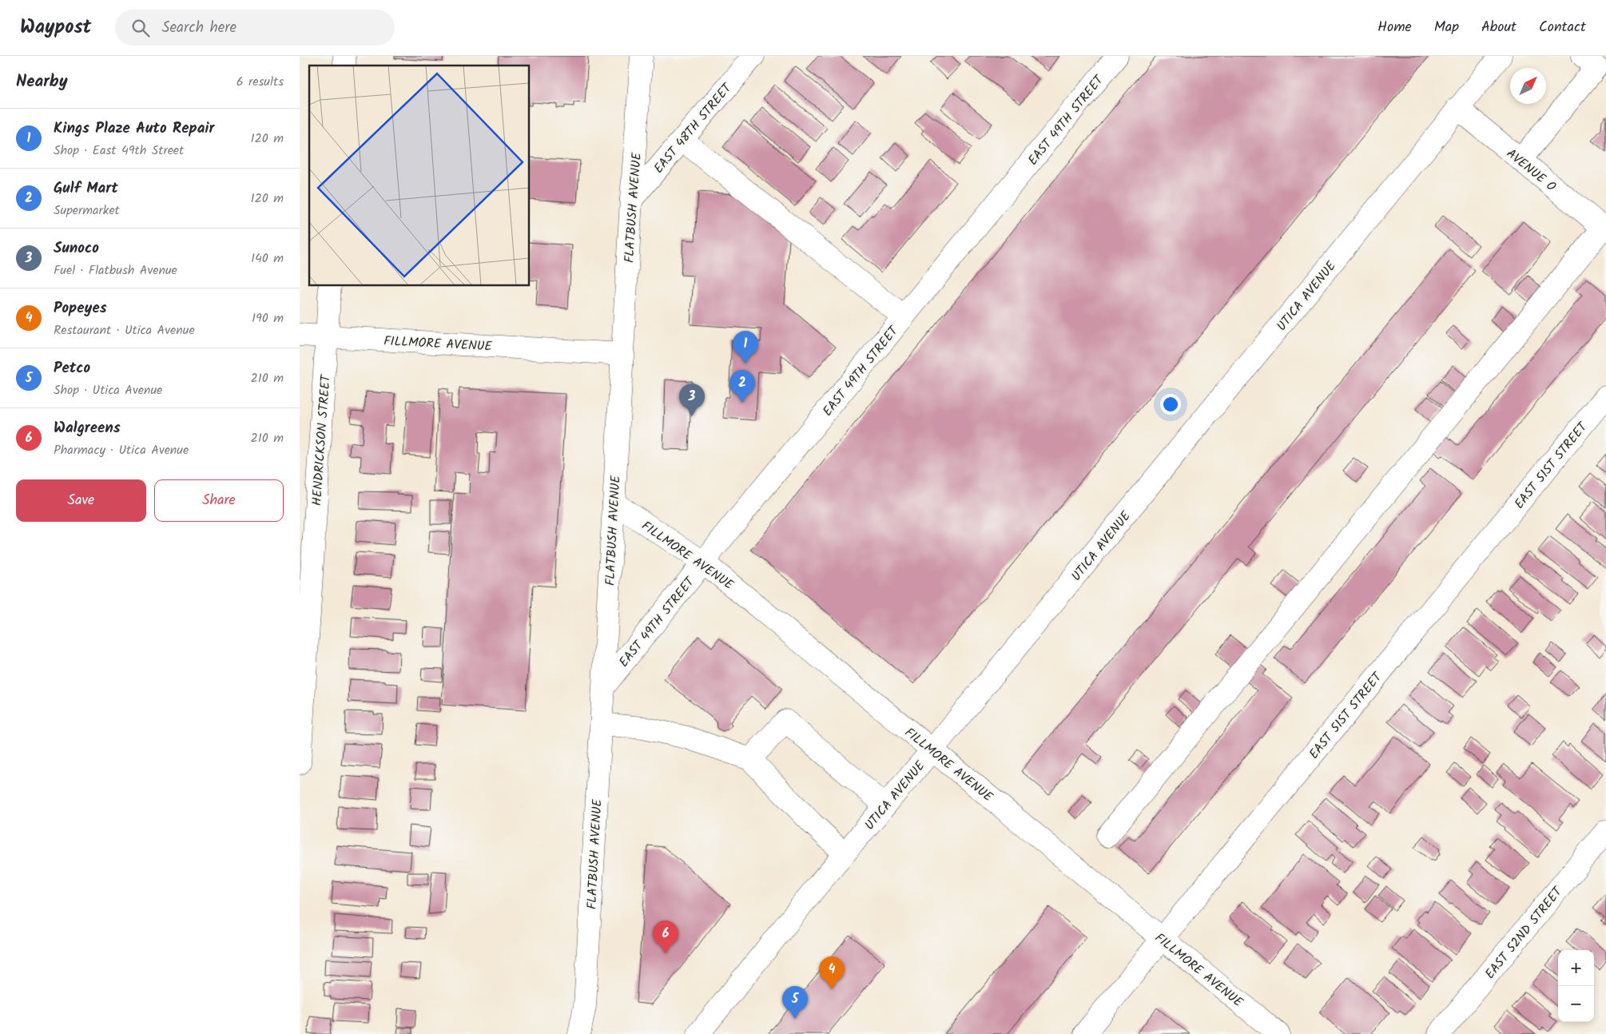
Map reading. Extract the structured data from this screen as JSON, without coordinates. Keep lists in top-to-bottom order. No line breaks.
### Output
{"streets":{"street":["EAST 49TH STREET","EAST 48TH STREET","AVENUE O","FLATBUSH AVENUE","UTICA AVENUE","FILLMORE AVENUE","HENDRICKSON STREET","EAST 51ST STREET","EAST 52ND STREET"]},"crossings":[["EAST 49TH STREET","FLATBUSH AVENUE"],["EAST 49TH STREET","FILLMORE AVENUE"],["EAST 48TH STREET","FLATBUSH AVENUE"],["AVENUE O","UTICA AVENUE"],["FLATBUSH AVENUE","FILLMORE AVENUE"],["UTICA AVENUE","FILLMORE AVENUE"],["FILLMORE AVENUE","HENDRICKSON STREET"],["FILLMORE AVENUE","EAST 51ST STREET"]],"north":"top right","page":{"header":"Waypost","search":"Search here","nav":["Home","Map","About","Contact"],"heading":["Nearby","6 results"],"list":[{"mark":"1","name":"Kings Plaze Auto Repair","note":"Shop · East 49th Street","value":"120 m"},{"mark":"2","name":"Gulf Mart","note":"Supermarket","value":"120 m"},{"mark":"3","name":"Sunoco","note":"Fuel · Flatbush Avenue","value":"140 m"},{"mark":"4","name":"Popeyes","note":"Restaurant · Utica Avenue","value":"190 m"},{"mark":"5","name":"Petco","note":"Shop · Utica Avenue","value":"210 m"},{"mark":"6","name":"Walgreens","note":"Pharmacy · Utica Avenue","value":"210 m"}],"pins":["1","2","3","6","4","5"],"buttons":["Save","Share"],"map_buttons":["+","−"]}}
